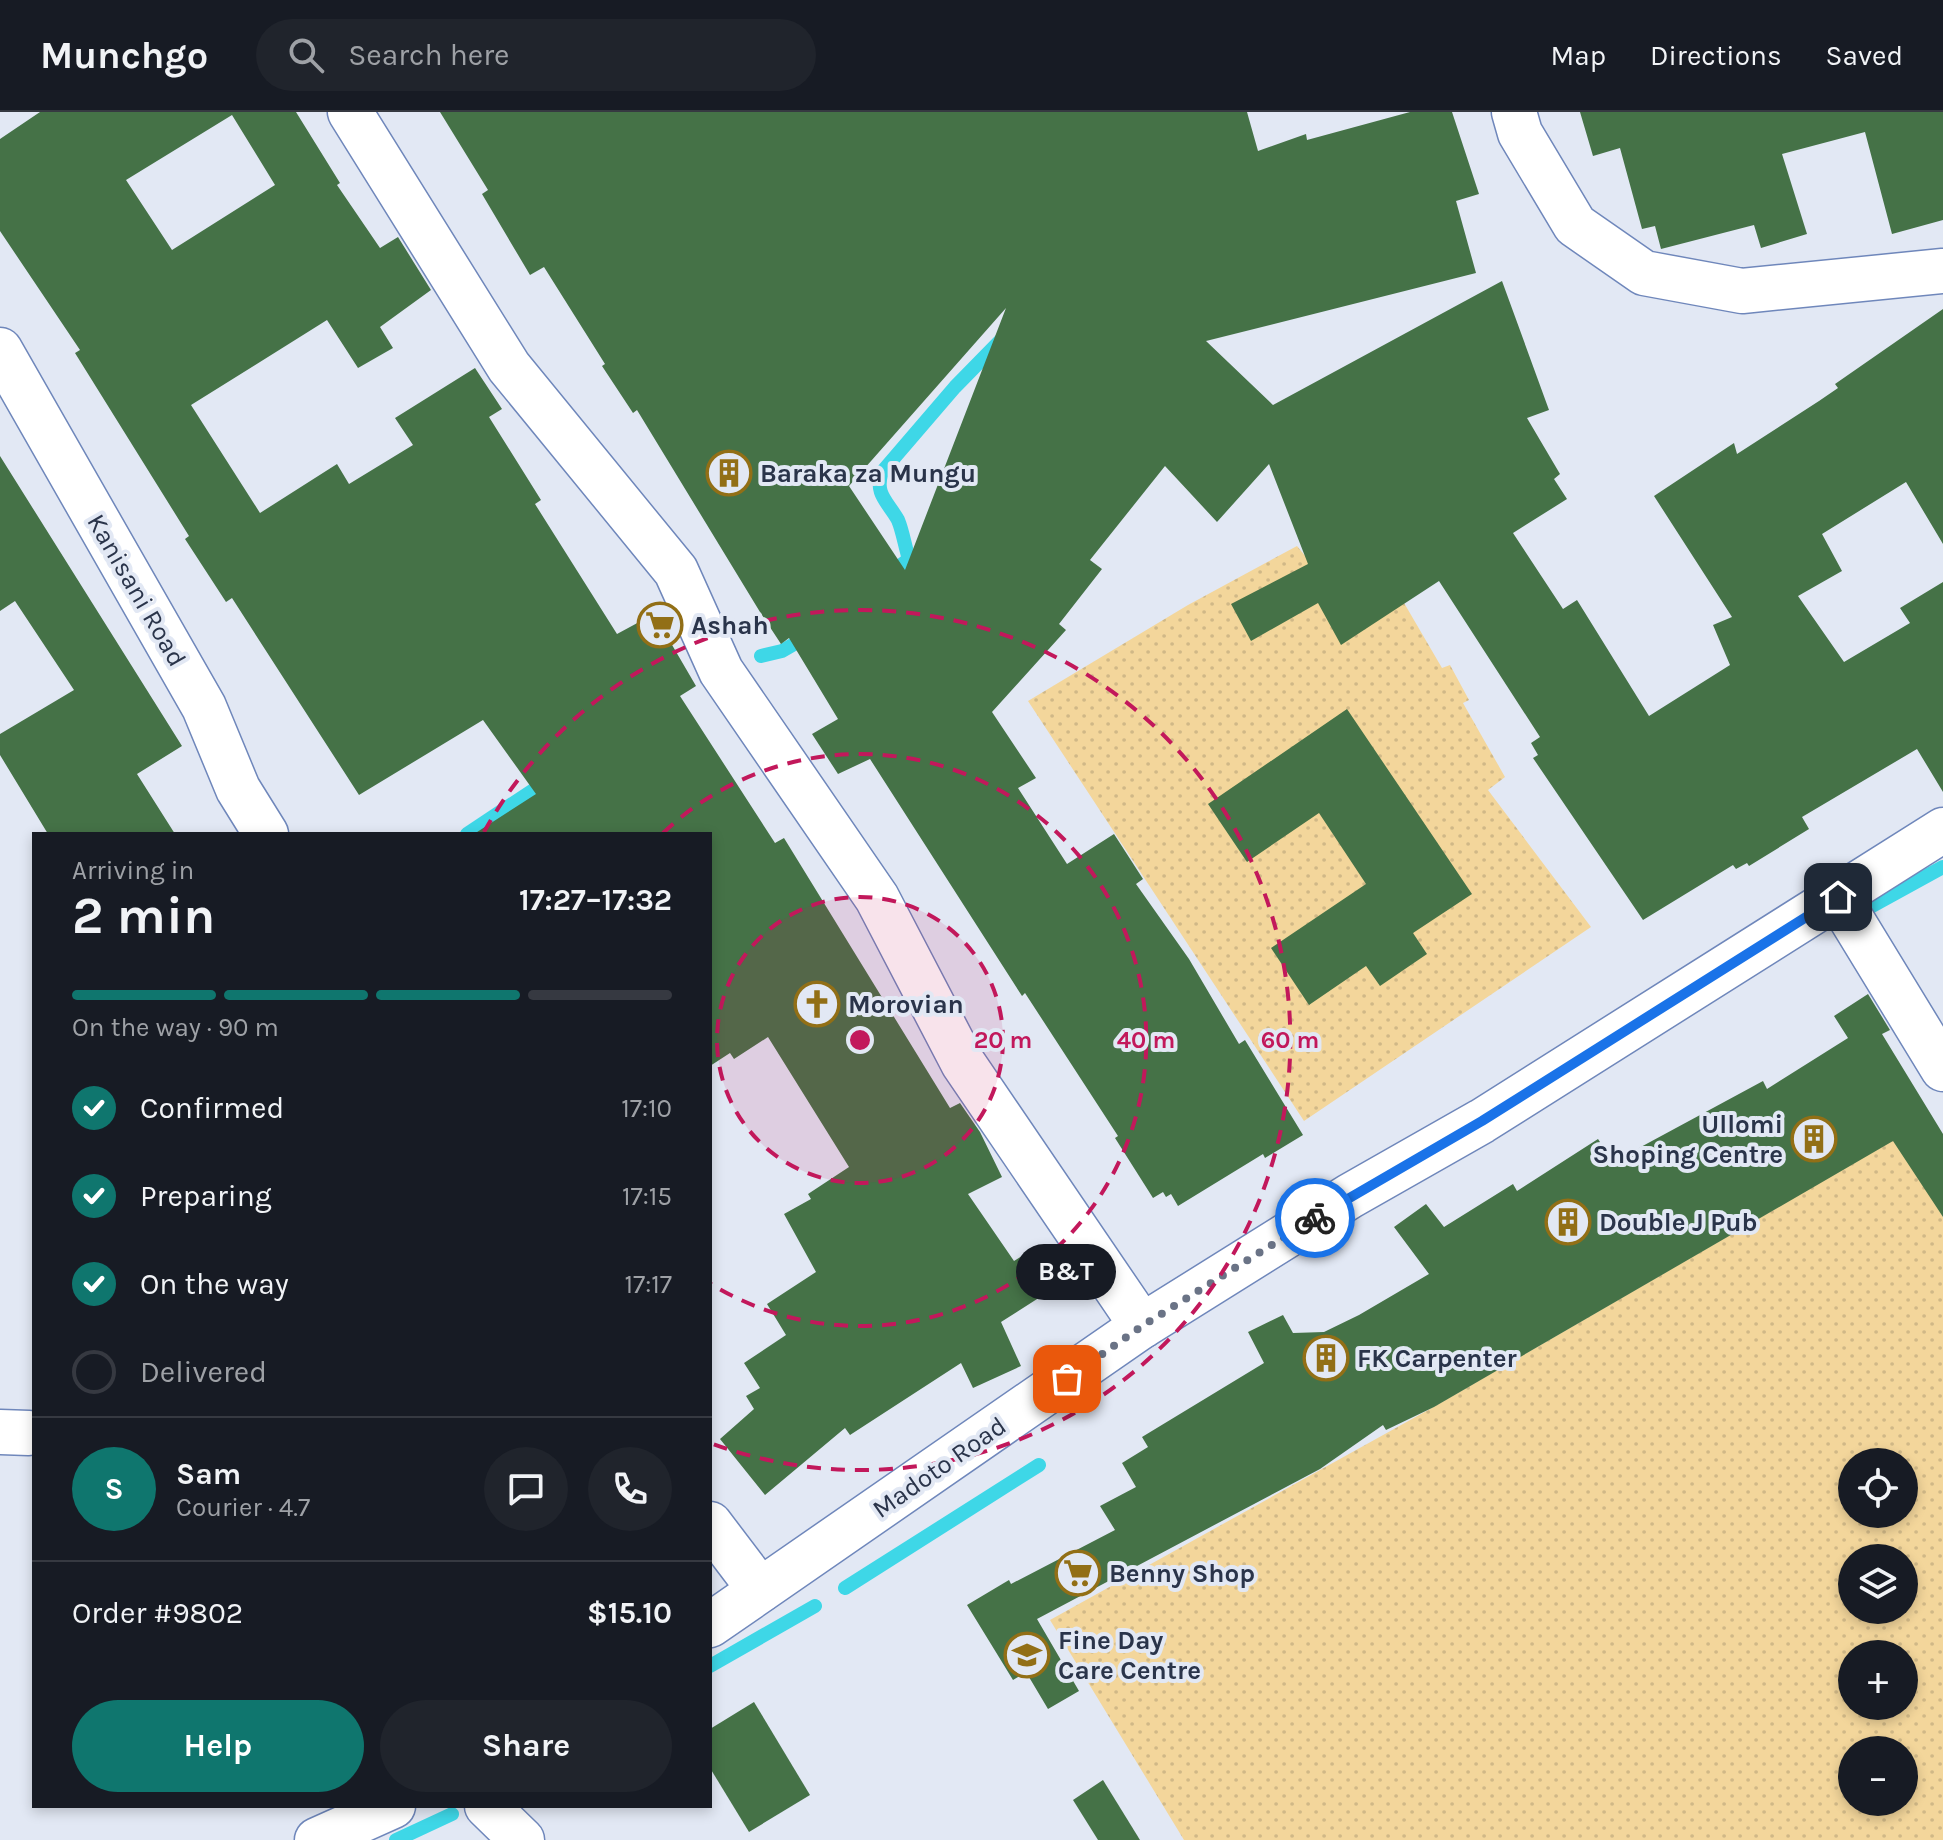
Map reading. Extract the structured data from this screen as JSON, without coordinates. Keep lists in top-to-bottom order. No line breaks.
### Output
{"streets":{"street":["Kanisani Road","Madoto Road"]},"places":{"building":["Baraka za Mungu","Ullomi Shoping Centre","Double J Pub","FK Carpenter"],"supermarket":["Ashah","Benny Shop"],"church":["Morovian"],"other":["B&T"],"school or university":["Fine Day Care Centre"]},"page":{"header":"Munchgo","search":"Search here","nav":["Map","Directions","Saved"],"heading":["2 min","Arriving in","17:27–17:32"],"panel":["Sam","Courier · 4.7","Order #9802","$15.10"],"bar":"On the way · 90 m","list":[["Confirmed","17:10"],["Preparing","17:15"],["On the way","17:17"],"Delivered"],"bubble":"B&T","round":"S","map_buttons":["+","−"],"buttons":["Help","Share"]},"rings":["20 m","40 m","60 m"]}
